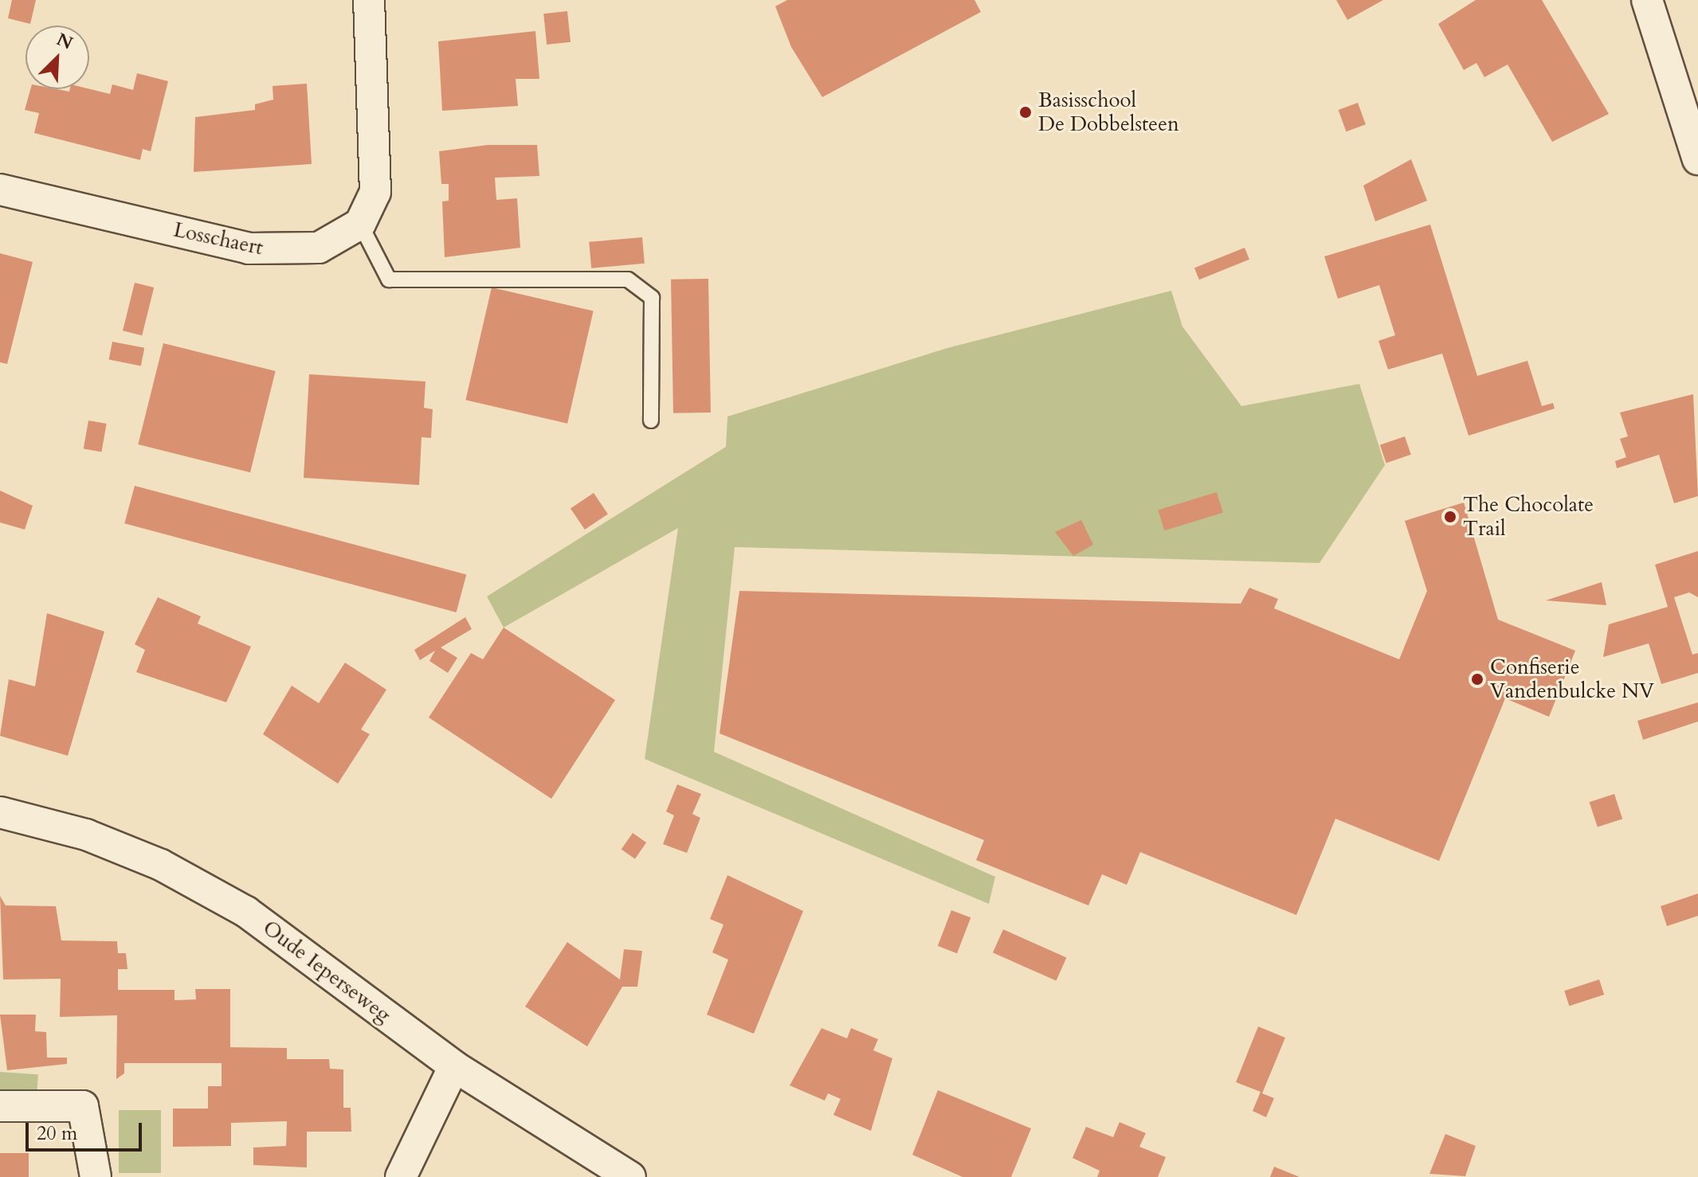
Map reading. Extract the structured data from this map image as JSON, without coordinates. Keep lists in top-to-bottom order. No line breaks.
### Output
{"streets":{"street":["Losschaert","Oude Ieperseweg"]},"places":["Basisschool De Dobbelsteen","The Chocolate Trail","Confiserie Vandenbulcke NV"],"scale_bar":"20 m","north":"top right"}
